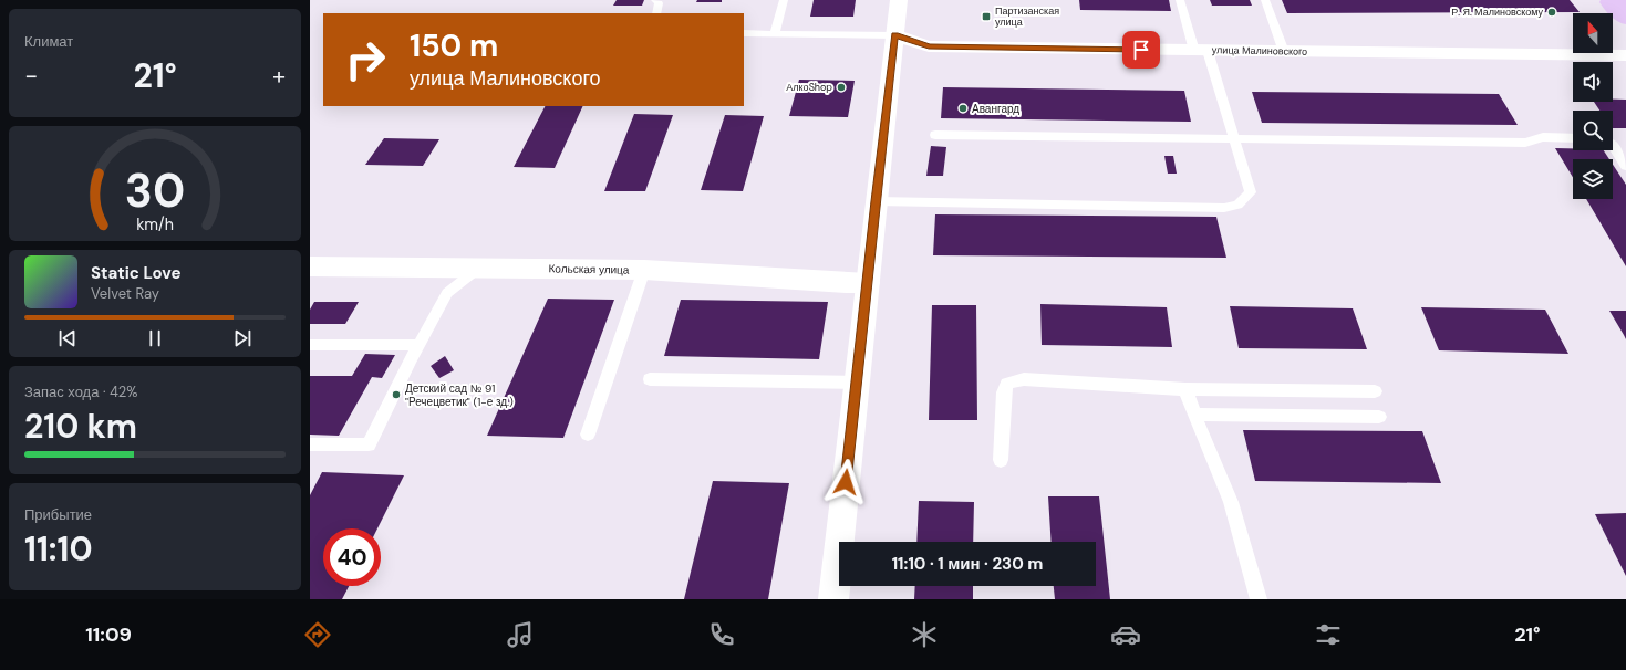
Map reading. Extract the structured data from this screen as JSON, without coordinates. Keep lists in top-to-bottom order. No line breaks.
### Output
{"streets":{"street":["улица Малиновского","Кольская улица"]},"places":{"other":["Р. Я. Малиновскому","АлкоShop","Авангард","Детский сад № 91 \"Речецветик\" (1-е зд.)"],"transit":["Партизанская улица"]},"north":"top","page":{"tile":["Климат",["Запас хода · 42%","210 km"],["Прибытие","11:10"]],"turn":["150 m","улица Малиновского"],"heat":["−","21°","+"],"song":["Static Love","Velvet Ray"],"limit":"40","trip":"11:10 · 1 мин · 230 m","tabs":["11:09","21°"],"gauge":["30","km/h"]}}
